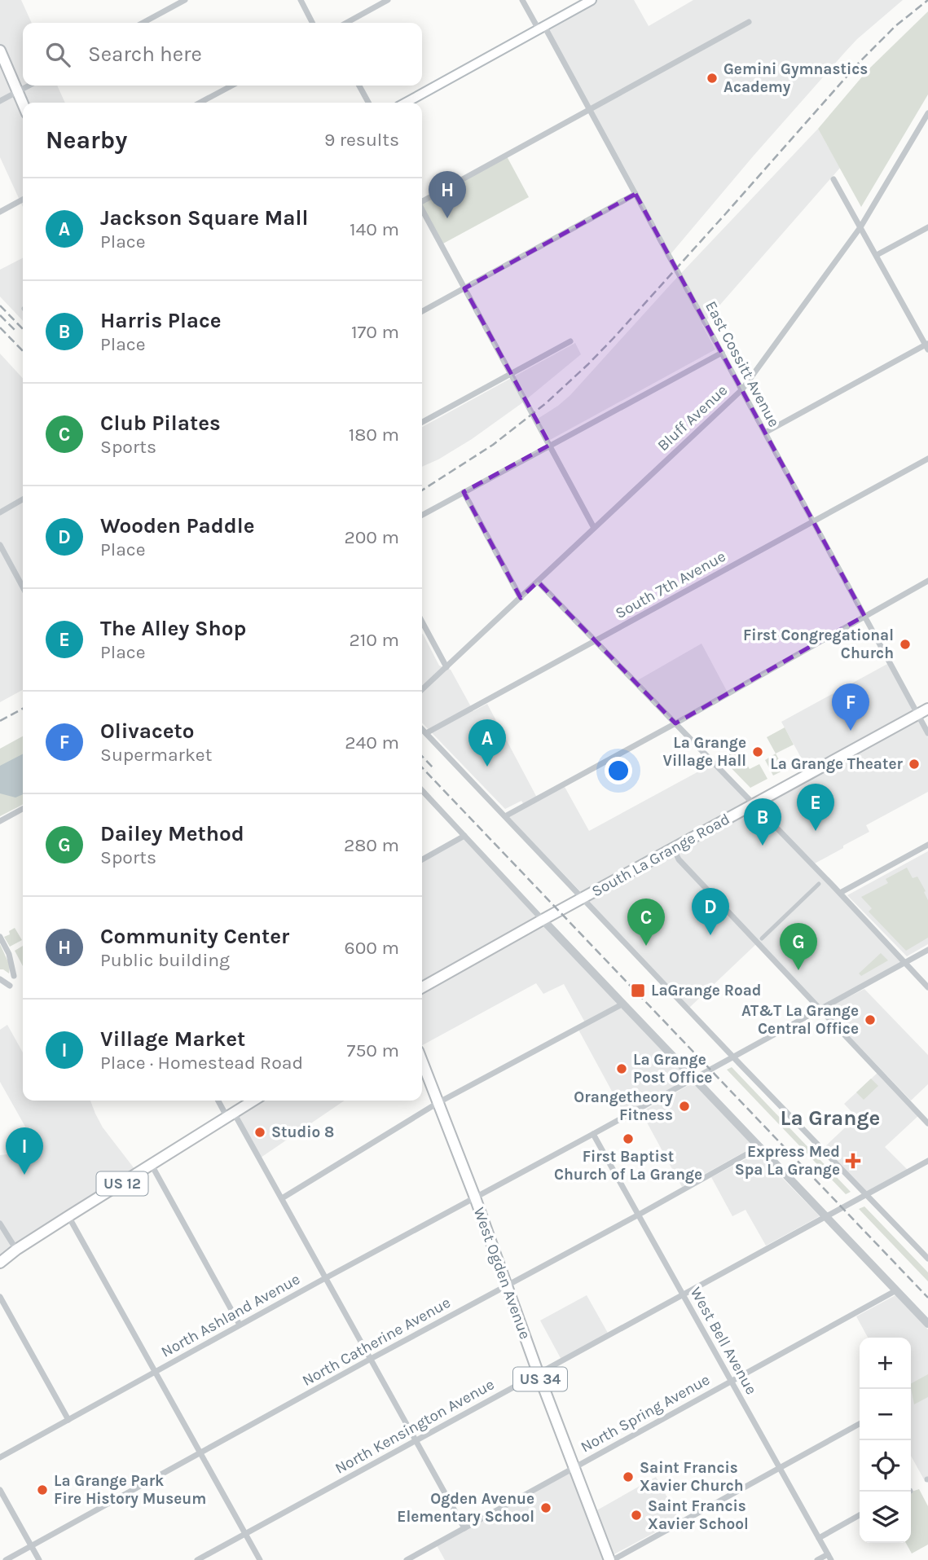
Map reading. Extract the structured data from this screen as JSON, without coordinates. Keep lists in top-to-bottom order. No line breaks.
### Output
{"streets":{"main road":["South La Grange Road","US 12","West Ogden Avenue","US 34"],"street":["East Cossitt Avenue","Bluff Avenue","South 7th Avenue","North Ashland Avenue","West Bell Avenue","North Catherine Avenue","North Spring Avenue","North Kensington Avenue"]},"crossings":[["East Cossitt Avenue","Bluff Avenue"],["East Cossitt Avenue","South 7th Avenue"],["East Cossitt Avenue","South La Grange Road"],["West Ogden Avenue","North Ashland Avenue"],["West Ogden Avenue","North Catherine Avenue"],["West Ogden Avenue","North Spring Avenue"],["West Ogden Avenue","North Kensington Avenue"],["North Ashland Avenue","West Bell Avenue"],["West Bell Avenue","North Catherine Avenue"],["West Bell Avenue","North Spring Avenue"],["West Bell Avenue","North Kensington Avenue"]],"districts":["La Grange"],"places":{"other":["Gemini Gymnastics Academy","First Congregational Church","La Grange Village Hall","La Grange Theater","AT&T La Grange Central Office","La Grange Post Office","Orangetheory Fitness","Studio 8","First Baptist Church of La Grange","Saint Francis Xavier Church","La Grange Park Fire History Museum","Ogden Avenue Elementary School","Saint Francis Xavier School"],"transit":["LaGrange Road"],"health":["Express Med Spa La Grange"]},"page":{"search":"Search here","heading":["Nearby","9 results"],"pins":["H","F","A","E","B","D","C","G","I"],"list":[{"mark":"A","name":"Jackson Square Mall","note":"Place","value":"140 m"},{"mark":"B","name":"Harris Place","note":"Place","value":"170 m"},{"mark":"C","name":"Club Pilates","note":"Sports","value":"180 m"},{"mark":"D","name":"Wooden Paddle","note":"Place","value":"200 m"},{"mark":"E","name":"The Alley Shop","note":"Place","value":"210 m"},{"mark":"F","name":"Olivaceto","note":"Supermarket","value":"240 m"},{"mark":"G","name":"Dailey Method","note":"Sports","value":"280 m"},{"mark":"H","name":"Community Center","note":"Public building","value":"600 m"},{"mark":"I","name":"Village Market","note":"Place · Homestead Road","value":"750 m"}],"map_buttons":["+","−"]}}
